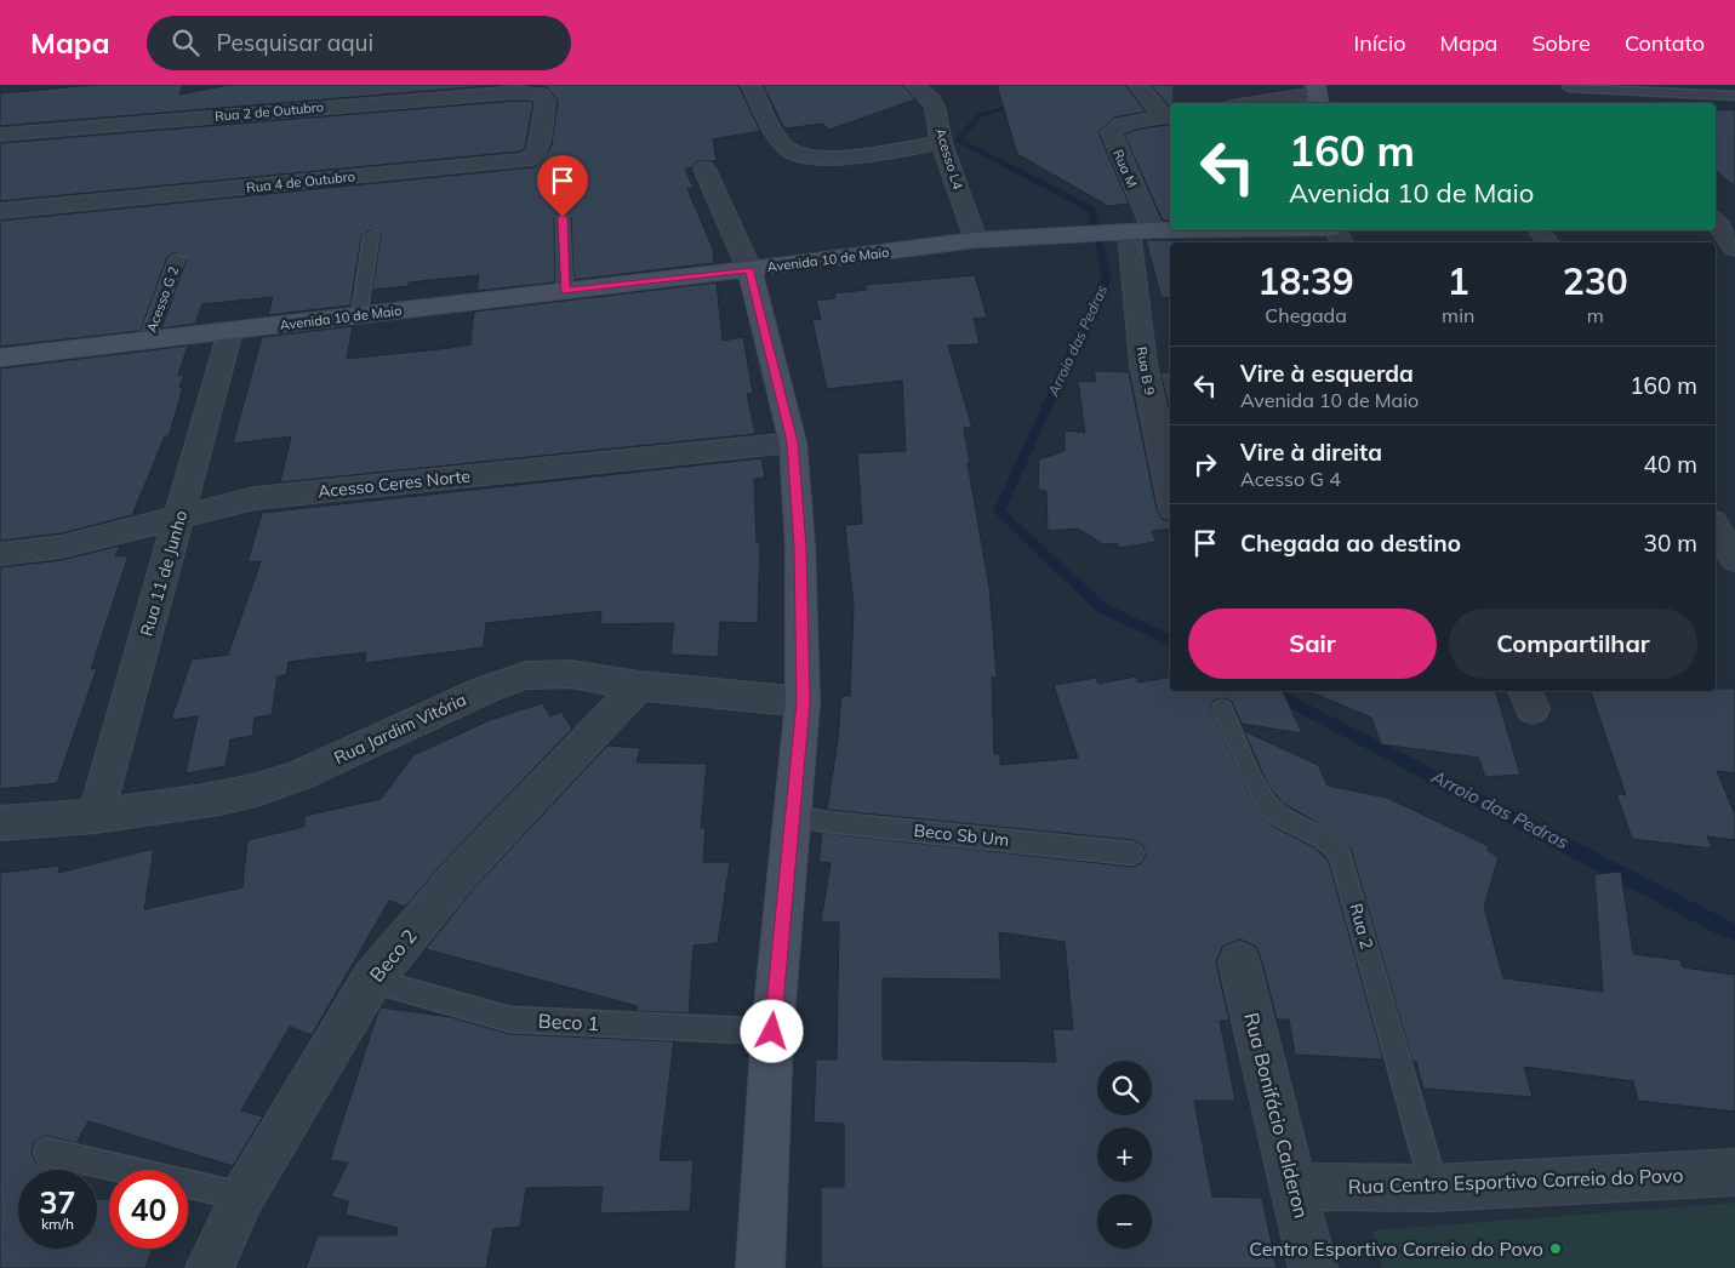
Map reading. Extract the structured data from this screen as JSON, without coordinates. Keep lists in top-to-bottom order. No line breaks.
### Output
{"streets":{"street":["Rua 2 de Outubro","Acesso L4","Rua M","Rua 4 de Outubro","Avenida 10 de Maio","Rua B 9","Acesso Ceres Norte","Rua 11 de Junho","Rua Jardim Vitória","Beco 2","Rua Bonifácio Calderon","Rua Centro Esportivo Correio do Povo"],"lane":["Acesso G 2","Beco Sb Um","Rua 2","Beco 1"]},"crossings":[["Rua 2 de Outubro","Rua 4 de Outubro"],["Acesso L4","Avenida 10 de Maio"],["Rua M","Avenida 10 de Maio"],["Rua M","Rua B 9"],["Avenida 10 de Maio","Acesso G 2"],["Avenida 10 de Maio","Rua B 9"],["Avenida 10 de Maio","Rua 11 de Junho"],["Acesso Ceres Norte","Rua 11 de Junho"],["Rua 11 de Junho","Rua Jardim Vitória"],["Rua Jardim Vitória","Beco 2"],["Rua 2","Rua Centro Esportivo Correio do Povo"],["Beco 2","Beco 1"],["Rua Bonifácio Calderon","Rua Centro Esportivo Correio do Povo"]],"water":["Arroio das Pedras"],"places":["Centro Esportivo Correio do Povo"],"page":{"header":"Mapa","search":"Pesquisar aqui","nav":["Início","Mapa","Sobre","Contato"],"turn":["160 m","Avenida 10 de Maio"],"eta":["18:39","Chegada","1","min","230","m"],"list":[{"name":"Vire à esquerda","note":"Avenida 10 de Maio","value":"160 m"},{"name":"Vire à direita","note":"Acesso G 4","value":"40 m"},{"name":"Chegada ao destino","value":"30 m"}],"buttons":["Sair","Compartilhar"],"map_buttons":["+","−"],"speed":"37 km/h","limit":"40"}}
